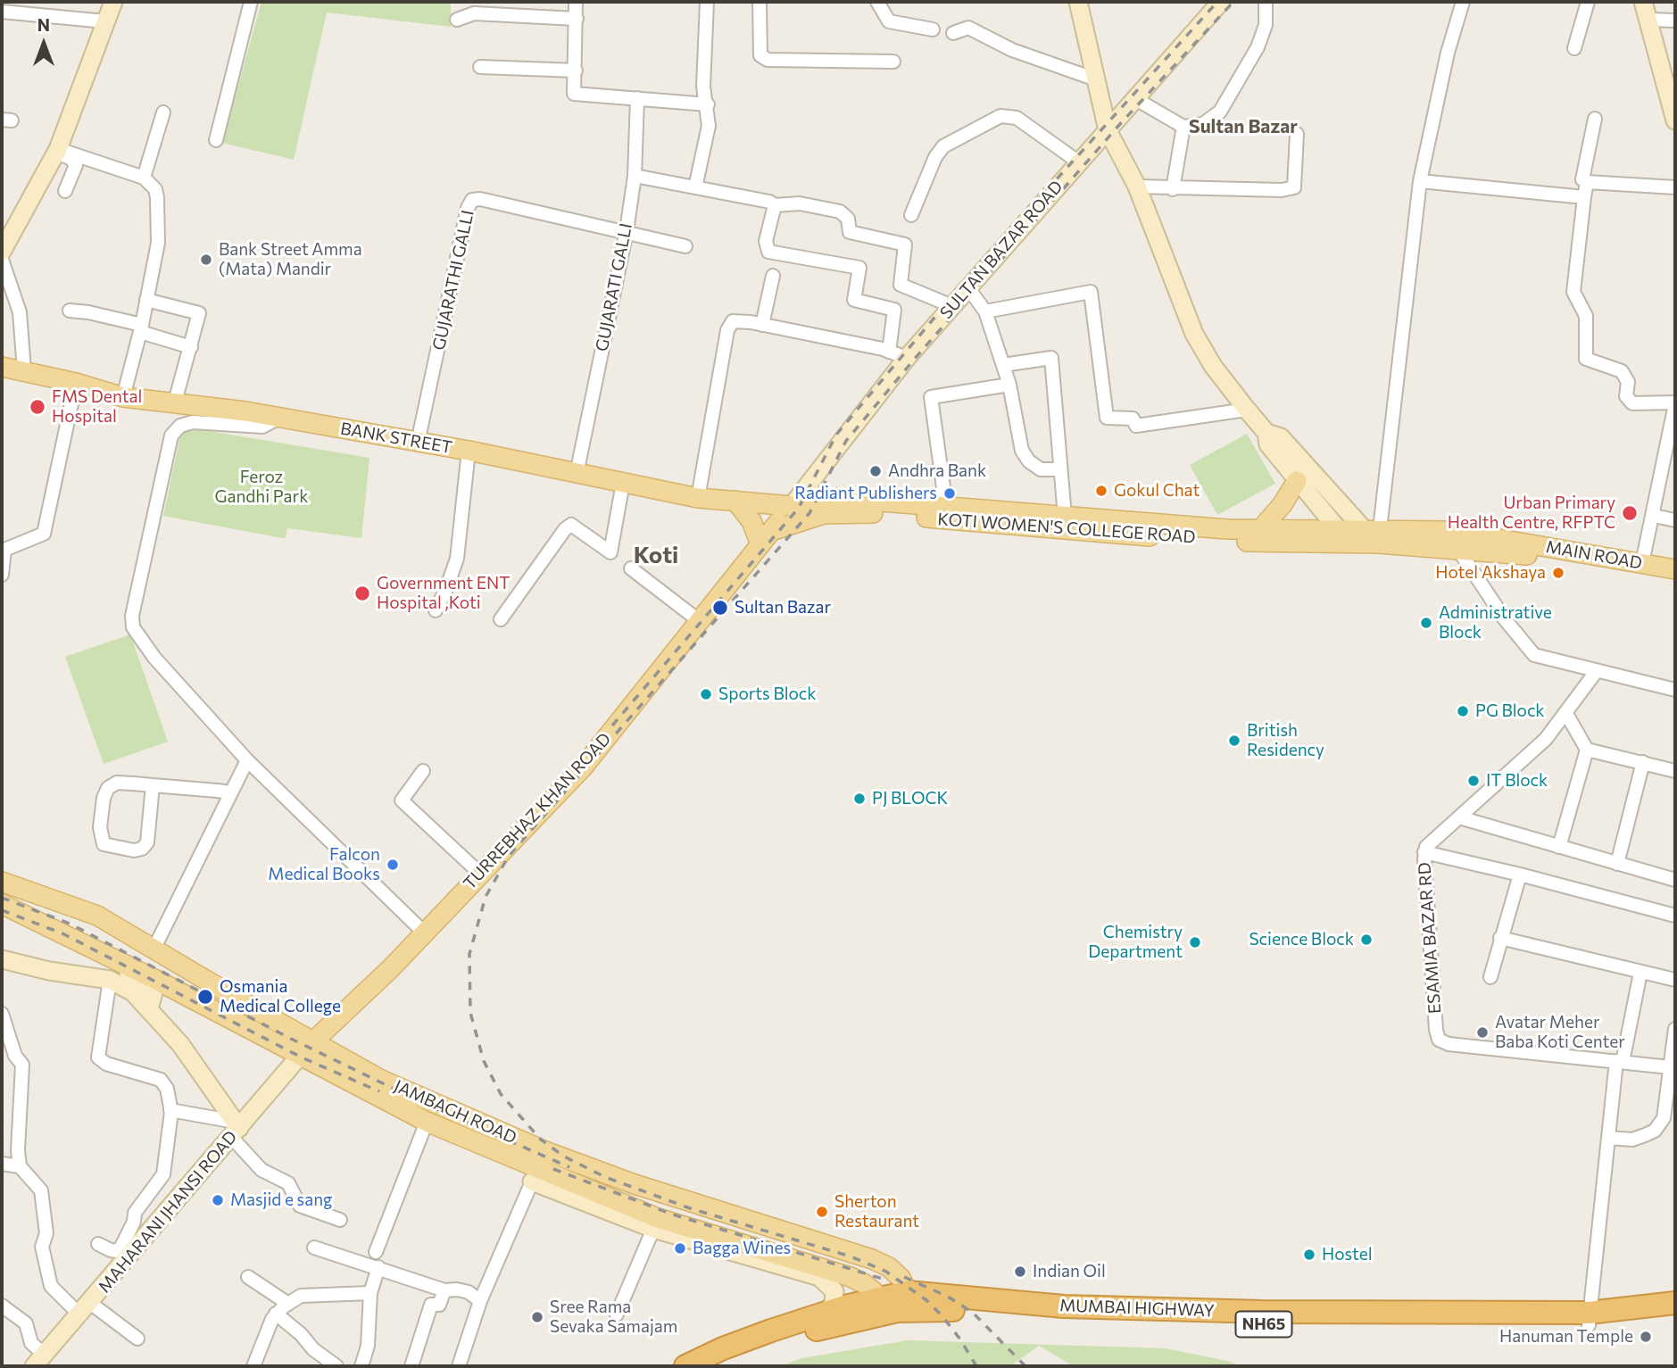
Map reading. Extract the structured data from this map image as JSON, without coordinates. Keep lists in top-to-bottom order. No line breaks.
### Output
{"streets":{"highway":["MUMBAI HIGHWAY","NH65"],"main road":["BANK STREET","KOTI WOMEN'S COLLEGE ROAD","MAIN ROAD","TURREBHAZ KHAN ROAD","JAMBAGH ROAD"],"street":["SULTAN BAZAR ROAD","GUJARATHI GALLI","GUJARATI GALLI","ESAMIA BAZAR RD","MAHARANI JHANSI ROAD"]},"crossings":[["SULTAN BAZAR ROAD","BANK STREET"],["SULTAN BAZAR ROAD","KOTI WOMEN'S COLLEGE ROAD"],["SULTAN BAZAR ROAD","TURREBHAZ KHAN ROAD"],["GUJARATHI GALLI","GUJARATI GALLI"],["GUJARATHI GALLI","BANK STREET"],["GUJARATI GALLI","BANK STREET"],["BANK STREET","KOTI WOMEN'S COLLEGE ROAD"],["BANK STREET","TURREBHAZ KHAN ROAD"],["KOTI WOMEN'S COLLEGE ROAD","MAIN ROAD"],["KOTI WOMEN'S COLLEGE ROAD","TURREBHAZ KHAN ROAD"],["TURREBHAZ KHAN ROAD","JAMBAGH ROAD"],["JAMBAGH ROAD","MAHARANI JHANSI ROAD"],["JAMBAGH ROAD","MUMBAI HIGHWAY"]],"districts":["Sultan Bazar","Koti"],"parks":["Feroz Gandhi Park"],"places":["Bank Street Amma (Mata) Mandir","FMS Dental Hospital","Andhra Bank","Gokul Chat","Radiant Publishers","Urban Primary Health Centre, RFPTC","Hotel Akshaya","Government ENT Hospital ,Koti","Sultan Bazar","Administrative Block","Sports Block","PG Block","British Residency","IT Block","PJ BLOCK","Falcon Medical Books","Science Block","Chemistry Department","Osmania Medical College","Avatar Meher Baba Koti Center","Masjid e sang","Sherton Restaurant","Bagga Wines","Hostel","Indian Oil","Sree Rama Sevaka Samajam","Hanuman Temple"],"north":"top"}
